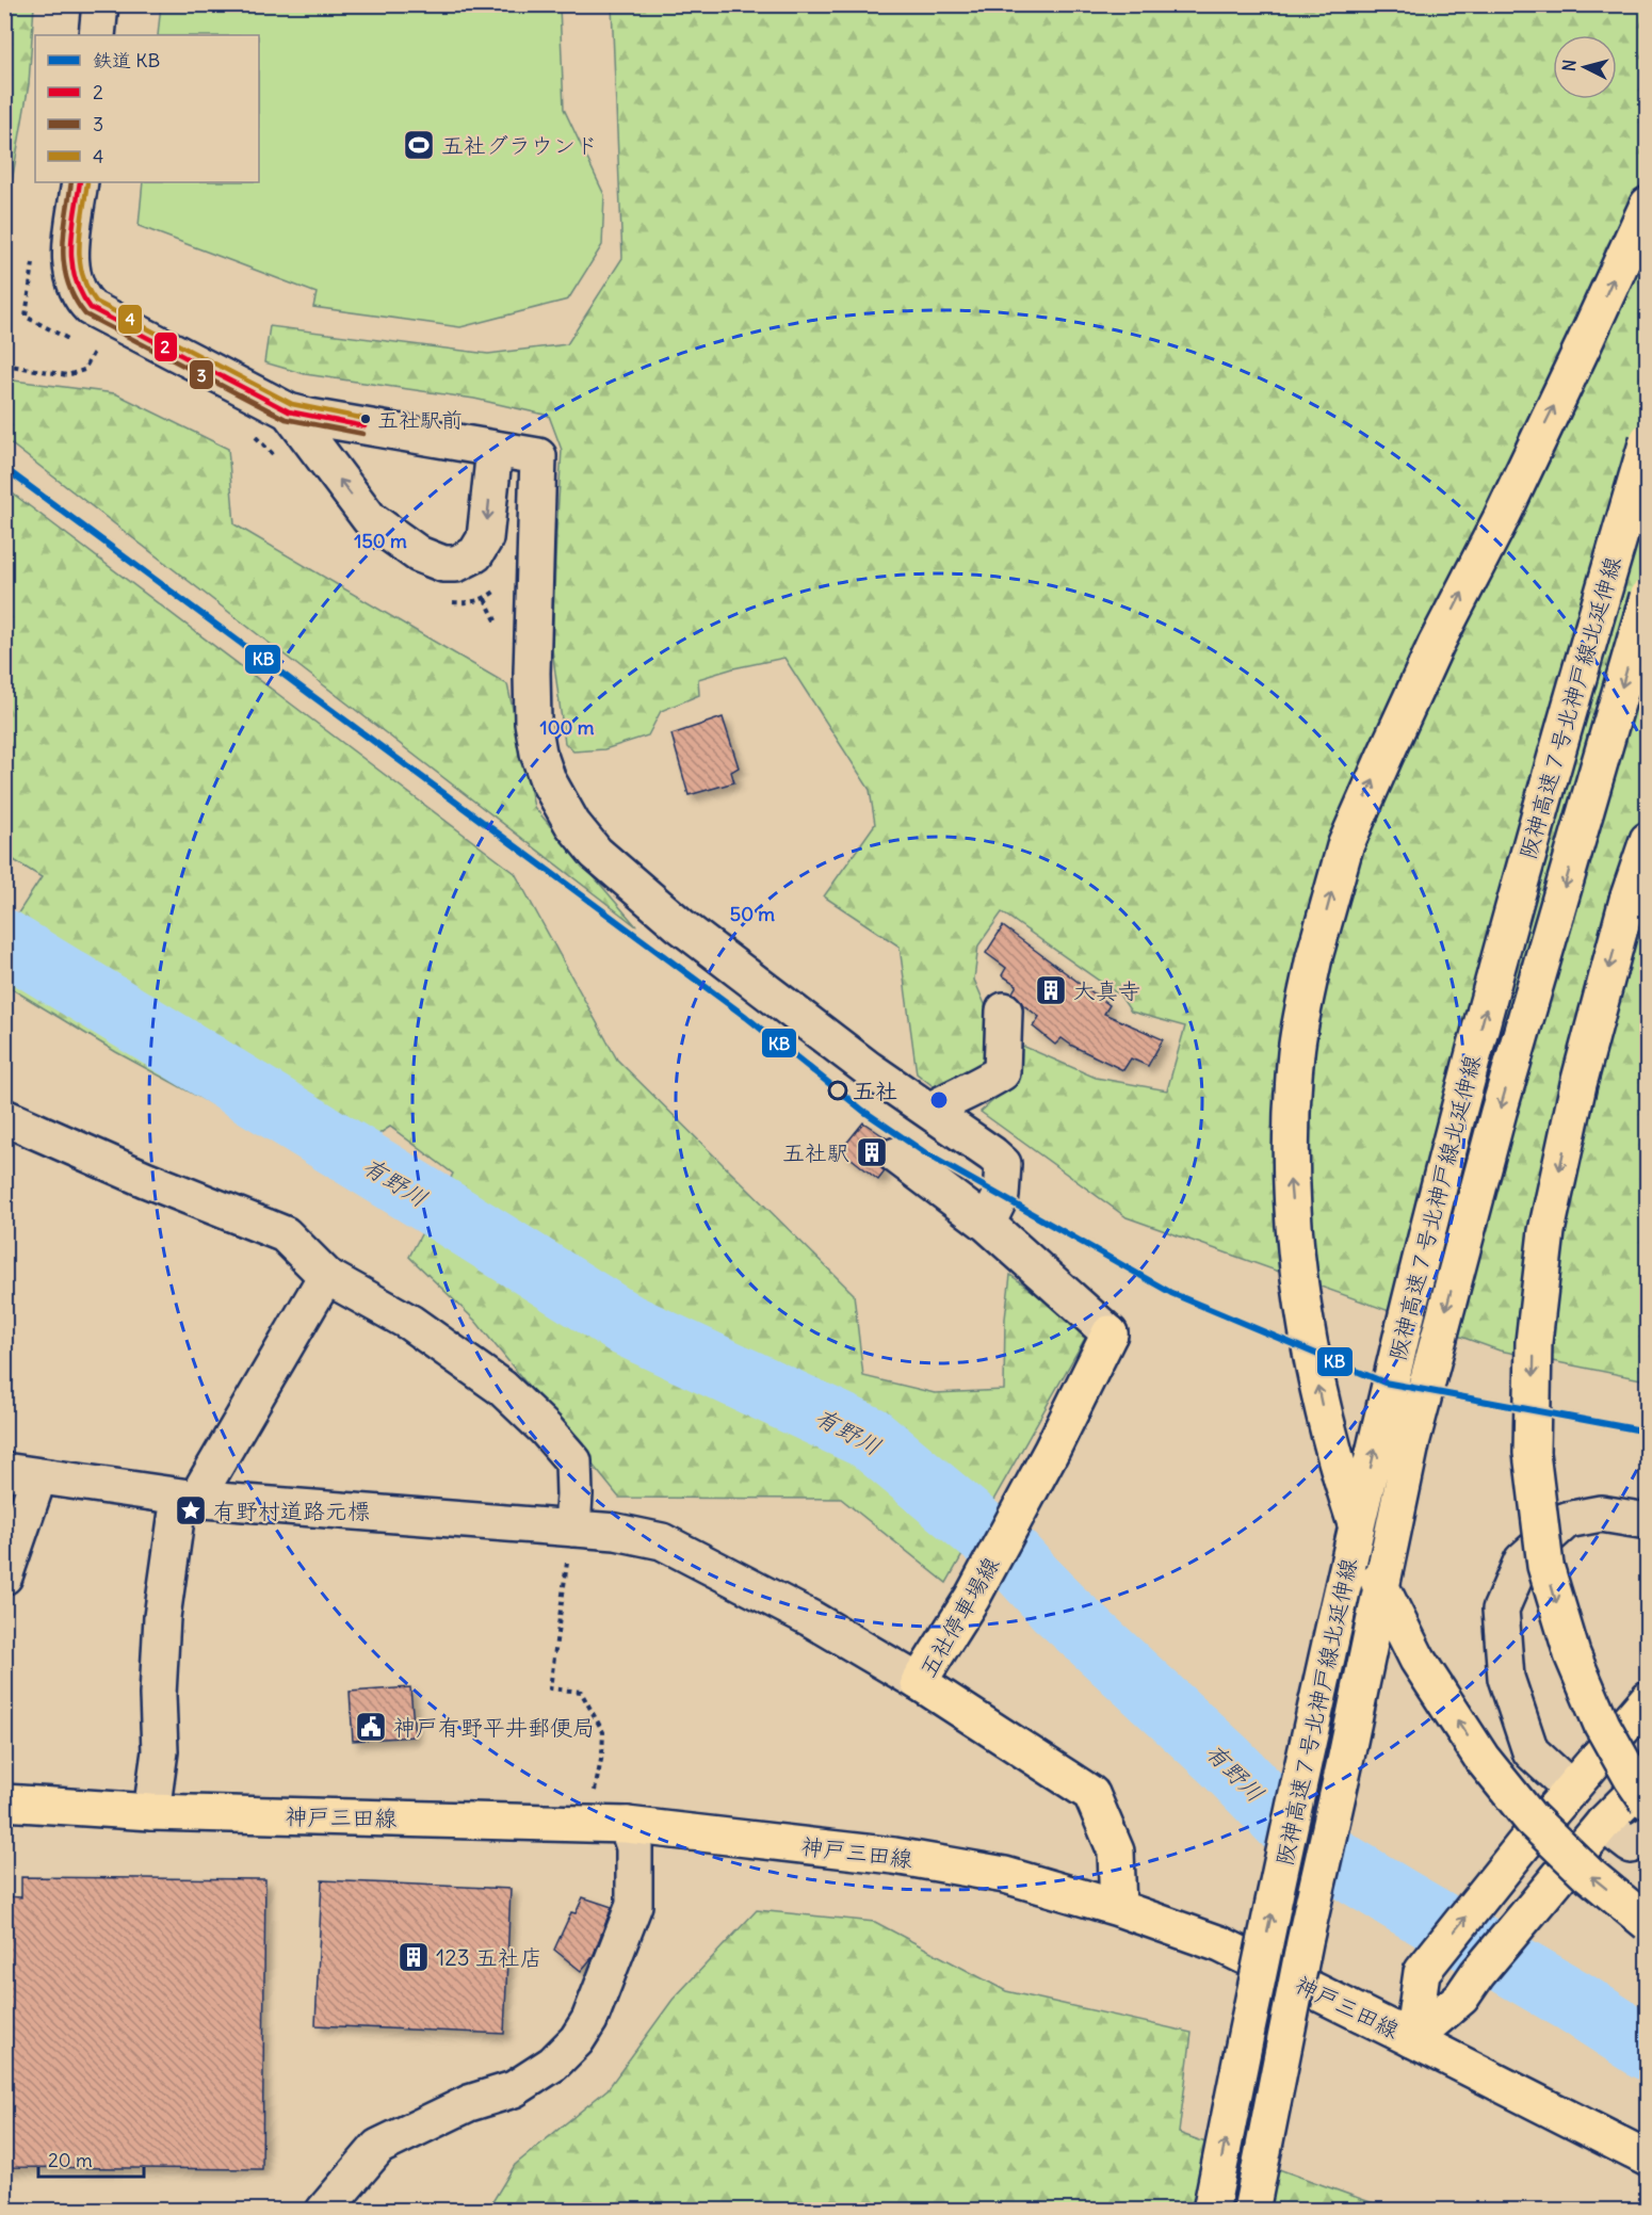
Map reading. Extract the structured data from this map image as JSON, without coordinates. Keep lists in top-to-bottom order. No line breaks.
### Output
{"streets":{"main road":["阪神高速７号北神戸線北延伸線","五社停車場線","神戸三田線"]},"crossings":[["五社停車場線","神戸三田線"]],"water":["有野川"],"places":{"sports":["五社グラウンド"],"other":["五社駅前","五社"],"building":["大真寺","五社駅","123 五社店"],"place":["有野村道路元標"],"public building":["神戸有野平井郵便局"]},"lines":["transit line 2","transit line 3","transit line 4","rail line KB"],"legend":["鉄道 KB","2","3","4"],"scale_bar":"20 m","north":"left","rings":["150 m","100 m","50 m"]}
